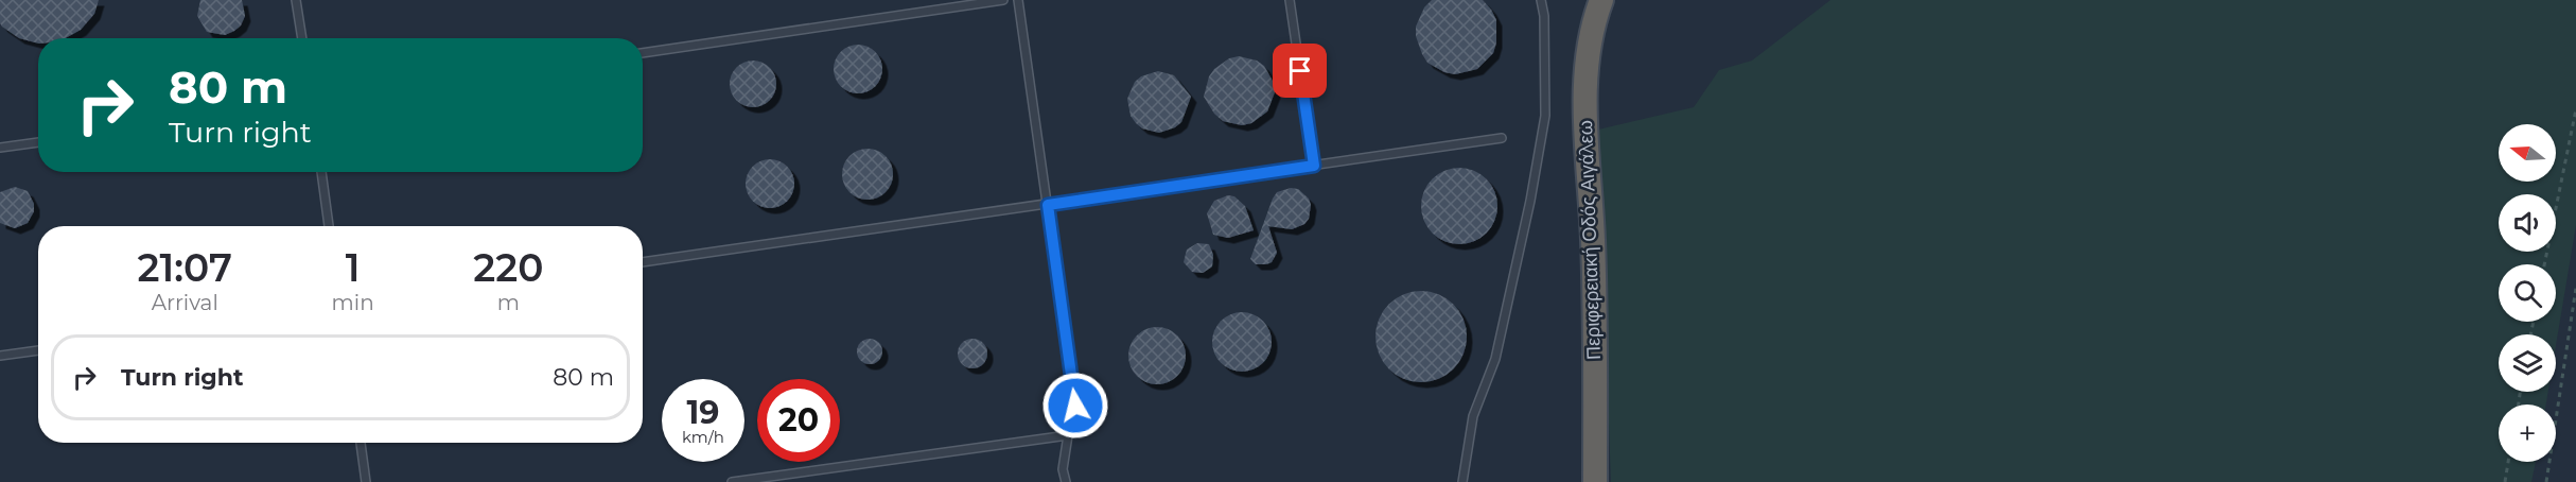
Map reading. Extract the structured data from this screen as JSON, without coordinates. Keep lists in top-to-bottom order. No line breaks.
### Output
{"streets":{"highway":["Περιφερειακή Οδός Αιγάλεω"]},"north":"left","page":{"turn":["80 m","Turn right"],"map_buttons":"+","eta":["21:07","Arrival","1","min","220","m"],"list":[{"name":"Turn right","value":"80 m"}],"speed":"19 km/h","limit":"20"}}
